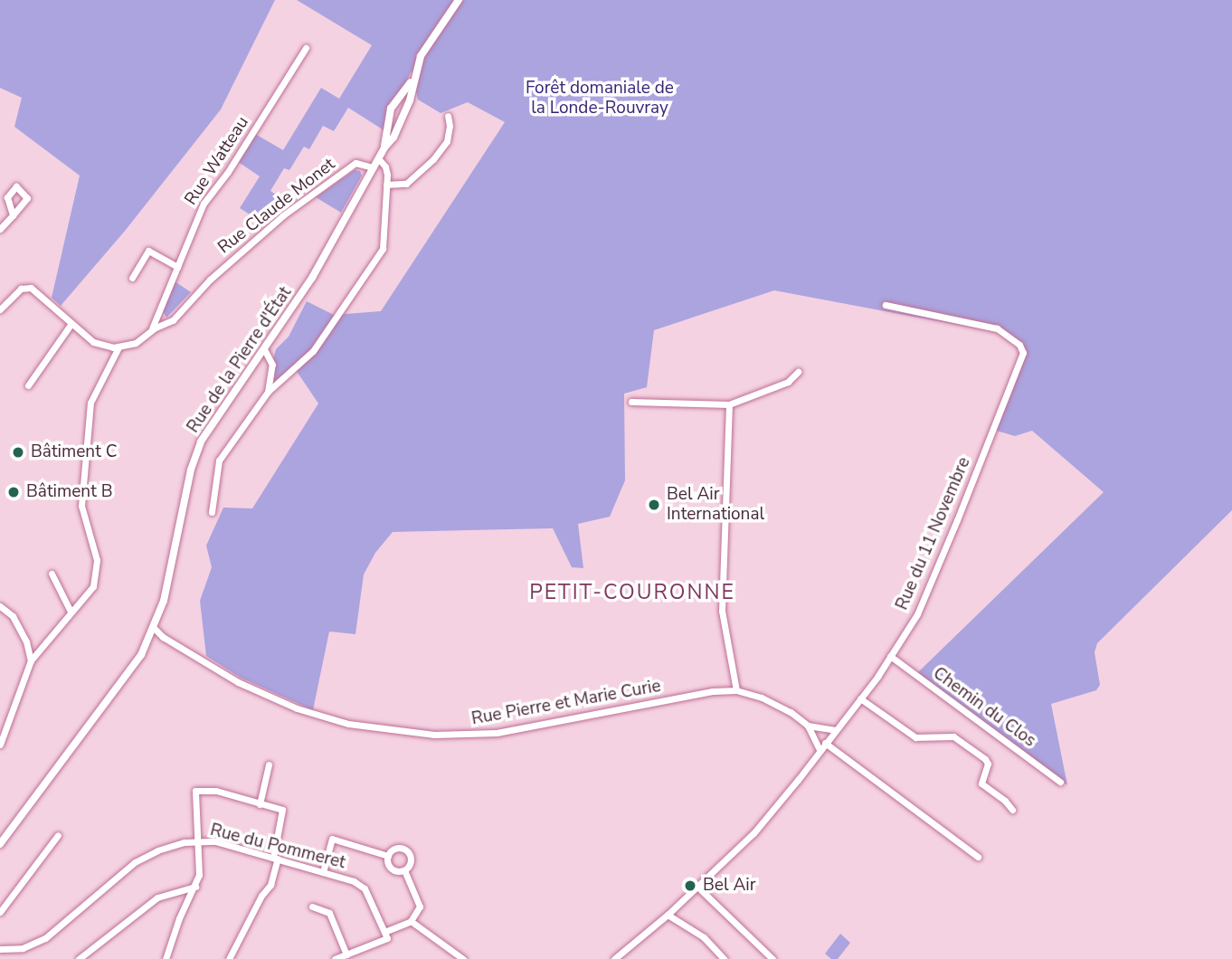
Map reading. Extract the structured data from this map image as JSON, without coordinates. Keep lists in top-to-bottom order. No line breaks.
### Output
{"streets":{"street":["Rue Watteau","Rue Claude Monet","Rue de la Pierre d'État","Rue du 11 Novembre","Rue Pierre et Marie Curie","Chemin du Clos","Rue du Pommeret"]},"crossings":[["Rue Watteau","Rue Claude Monet"],["Rue Claude Monet","Rue de la Pierre d'État"],["Rue de la Pierre d'État","Rue Pierre et Marie Curie"],["Rue du 11 Novembre","Rue Pierre et Marie Curie"],["Rue du 11 Novembre","Chemin du Clos"]],"districts":["PETIT-COURONNE"],"parks":["Forêt domaniale de la Londe-Rouvray"],"places":["Bâtiment C","Bâtiment B","Bel Air International","Bel Air"]}
